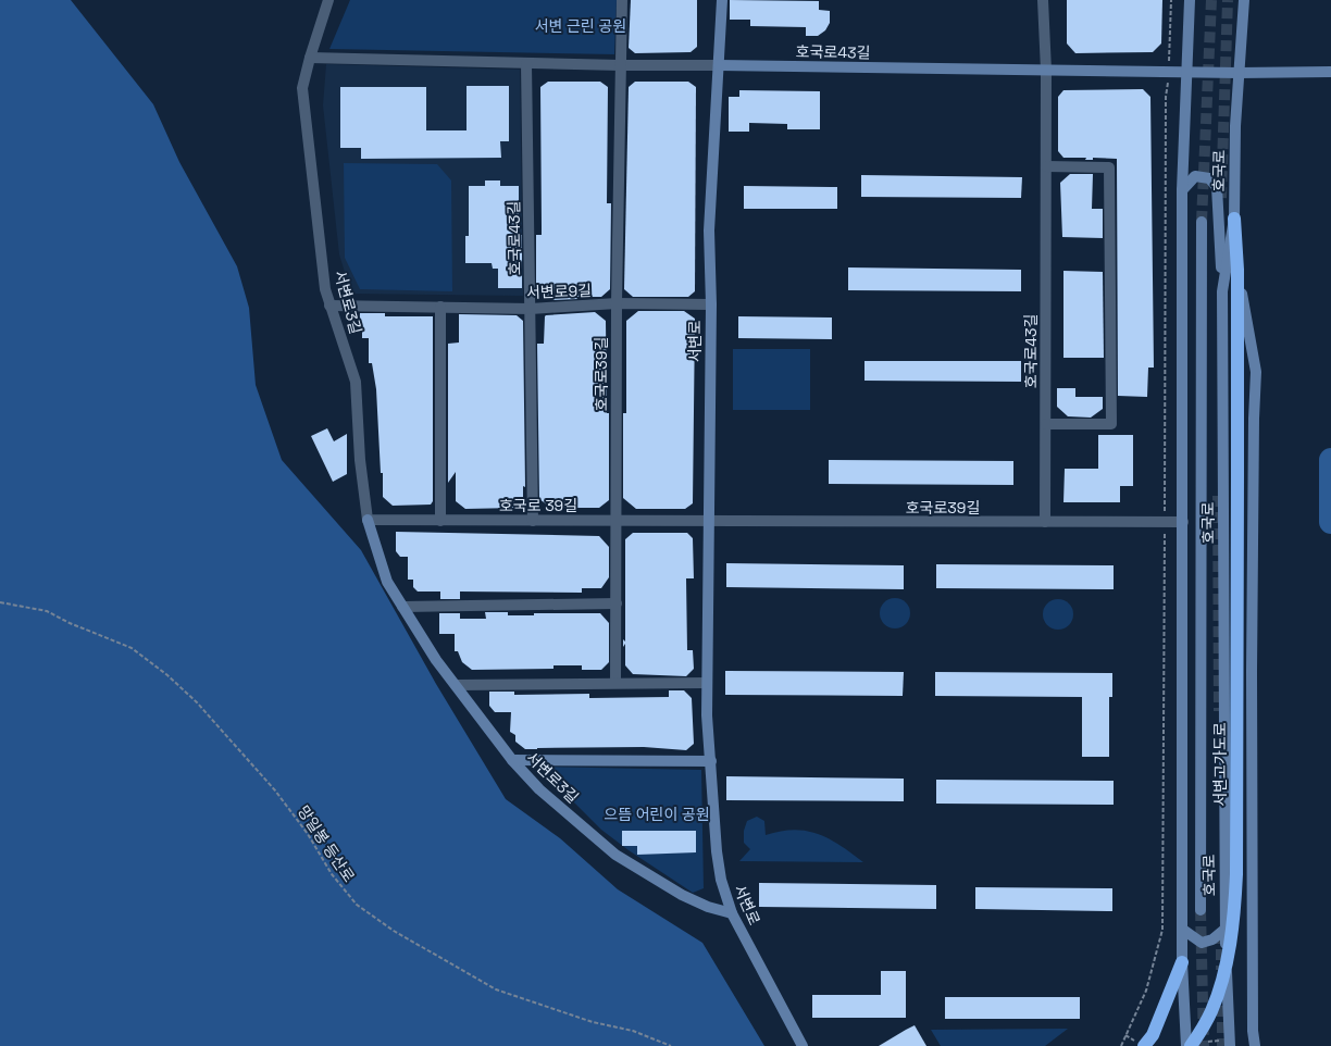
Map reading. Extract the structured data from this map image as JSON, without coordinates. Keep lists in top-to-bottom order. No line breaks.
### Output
{"streets":{"highway":["서변고가도로"],"main road":["호국로43길","호국로","서변로3길","서변로"],"street":["서변로9길","호국로39길","호국로 39길"],"path":["망일봉 등산로"]},"crossings":[["호국로43길","호국로"],["호국로43길","서변로9길"],["호국로43길","서변로3길"],["호국로43길","서변로"],["호국로43길","호국로39길"],["호국로","호국로39길"],["호국로","서변고가도로"],["서변로9길","서변로3길"],["서변로9길","서변로"],["서변로9길","호국로39길"],["서변로3길","서변로"],["서변로3길","호국로 39길"],["서변로","호국로39길"],["서변로","호국로 39길"],["호국로39길","호국로 39길"]],"parks":["서변 근린 공원","으뜸 어린이 공원"]}
